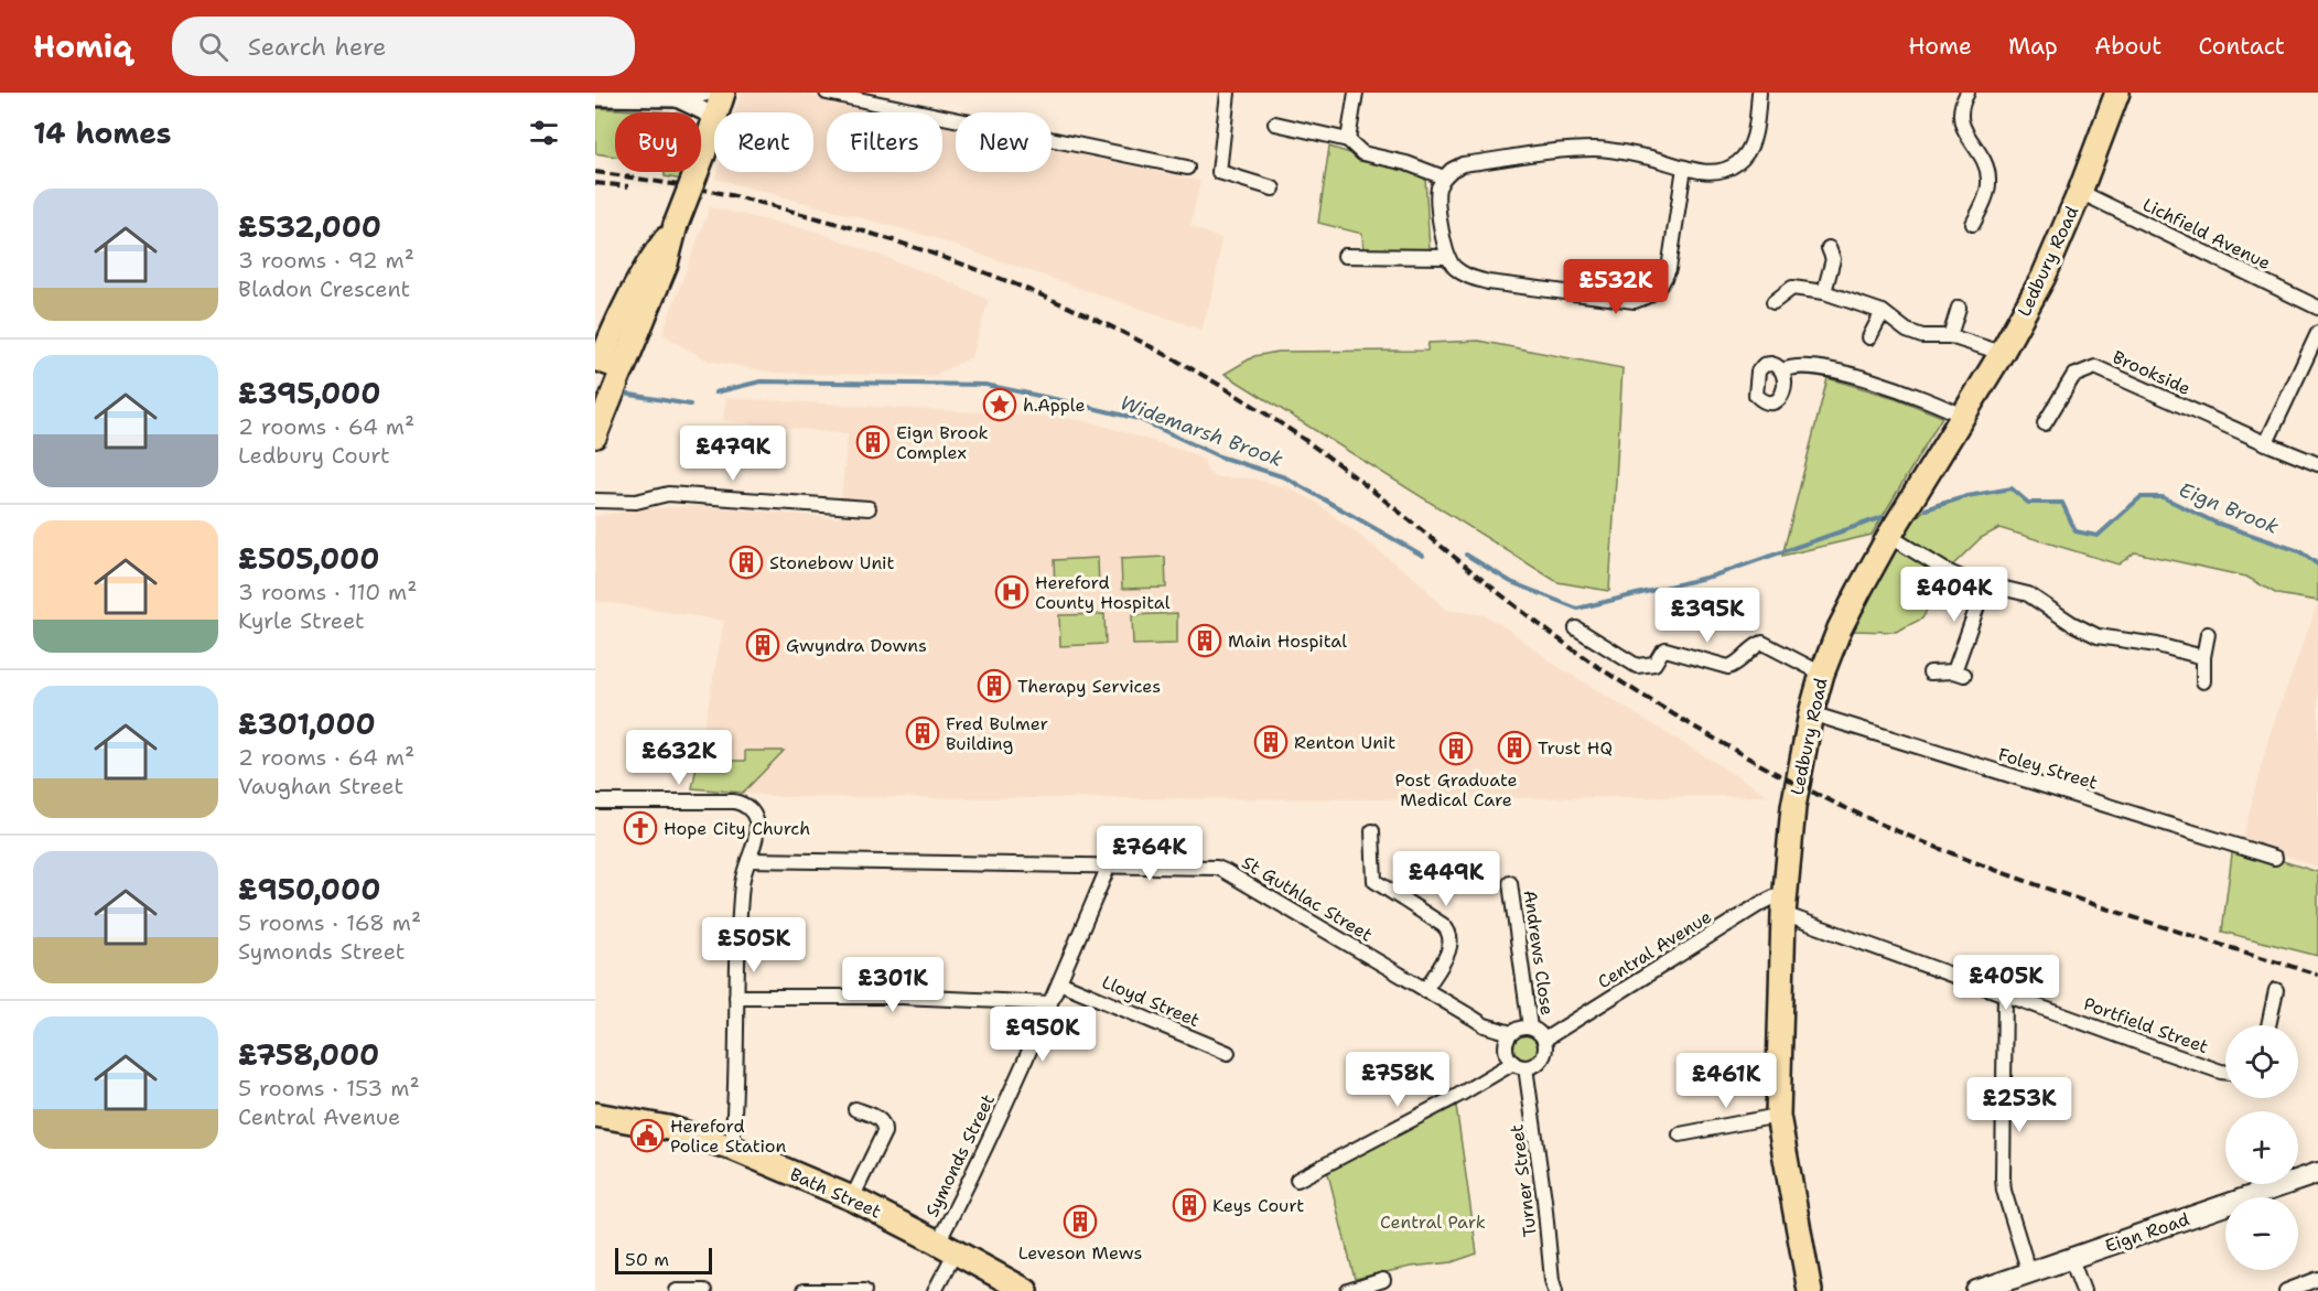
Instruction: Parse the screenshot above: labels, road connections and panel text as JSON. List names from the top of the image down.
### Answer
{
  "streets": {
    "highway": ["Ledbury Road", "Bath Street"],
    "main road": ["Eign Road"],
    "street": [
      "Lichfield Avenue",
      "Brookside",
      "Foley Street",
      "St Guthlac Street",
      "Central Avenue",
      "Andrews Close",
      "Lloyd Street",
      "Portfield Street",
      "Symonds Street",
      "Turner Street"
    ]
  },
  "crossings": [
    ["Lichfield Avenue", "Ledbury Road"],
    ["Ledbury Road", "Foley Street"],
    ["Ledbury Road", "Central Avenue"],
    ["Ledbury Road", "Portfield Street"],
    ["St Guthlac Street", "Central Avenue"],
    ["St Guthlac Street", "Andrews Close"],
    ["St Guthlac Street", "Symonds Street"],
    ["St Guthlac Street", "Turner Street"],
    ["Central Avenue", "Andrews Close"],
    ["Central Avenue", "Portfield Street"],
    ["Central Avenue", "Turner Street"],
    ["Andrews Close", "Turner Street"],
    ["Lloyd Street", "Symonds Street"],
    ["Symonds Street", "Bath Street"]
  ],
  "water": ["Widemarsh Brook", "Eign Brook"],
  "parks": ["Central Park"],
  "places": {
    "place": ["h.Apple"],
    "building": [
      "Eign Brook Complex",
      "Stonebow Unit",
      "Main Hospital",
      "Gwyndra Downs",
      "Therapy Services",
      "Fred Bulmer Building",
      "Renton Unit",
      "Trust HQ",
      "Post Graduate Medical Care",
      "Keys Court",
      "Leveson Mews"
    ],
    "hospital": ["Hereford County Hospital"],
    "church": ["Hope City Church"],
    "public building": ["Hereford Police Station"]
  },
  "scale_bar": "50 m",
  "page": {
    "header": "Homiq",
    "search": "Search here",
    "nav": [
      "Home",
      "Map",
      "About",
      "Contact"
    ],
    "heading": "14 homes",
    "chip": [
      "Buy",
      "Rent",
      "Filters",
      "New"
    ],
    "list": [
      {
        "name": "£532,000",
        "note": "3 rooms · 92 m² · Bladon Crescent"
      },
      {
        "name": "£395,000",
        "note": "2 rooms · 64 m² · Ledbury Court"
      },
      {
        "name": "£505,000",
        "note": "3 rooms · 110 m² · Kyrle Street"
      },
      {
        "name": "£301,000",
        "note": "2 rooms · 64 m² · Vaughan Street"
      },
      {
        "name": "£950,000",
        "note": "5 rooms · 168 m² · Symonds Street"
      },
      {
        "name": "£758,000",
        "note": "5 rooms · 153 m² · Central Avenue"
      }
    ],
    "price": [
      "£532K",
      "£479K",
      "£404K",
      "£395K",
      "£632K",
      "£764K",
      "£449K",
      "£505K",
      "£405K",
      "£301K",
      "£950K",
      "£758K",
      "£461K",
      "£253K"
    ],
    "map_buttons": ["+", "−"],
    "scale": "50 m"
  }
}
